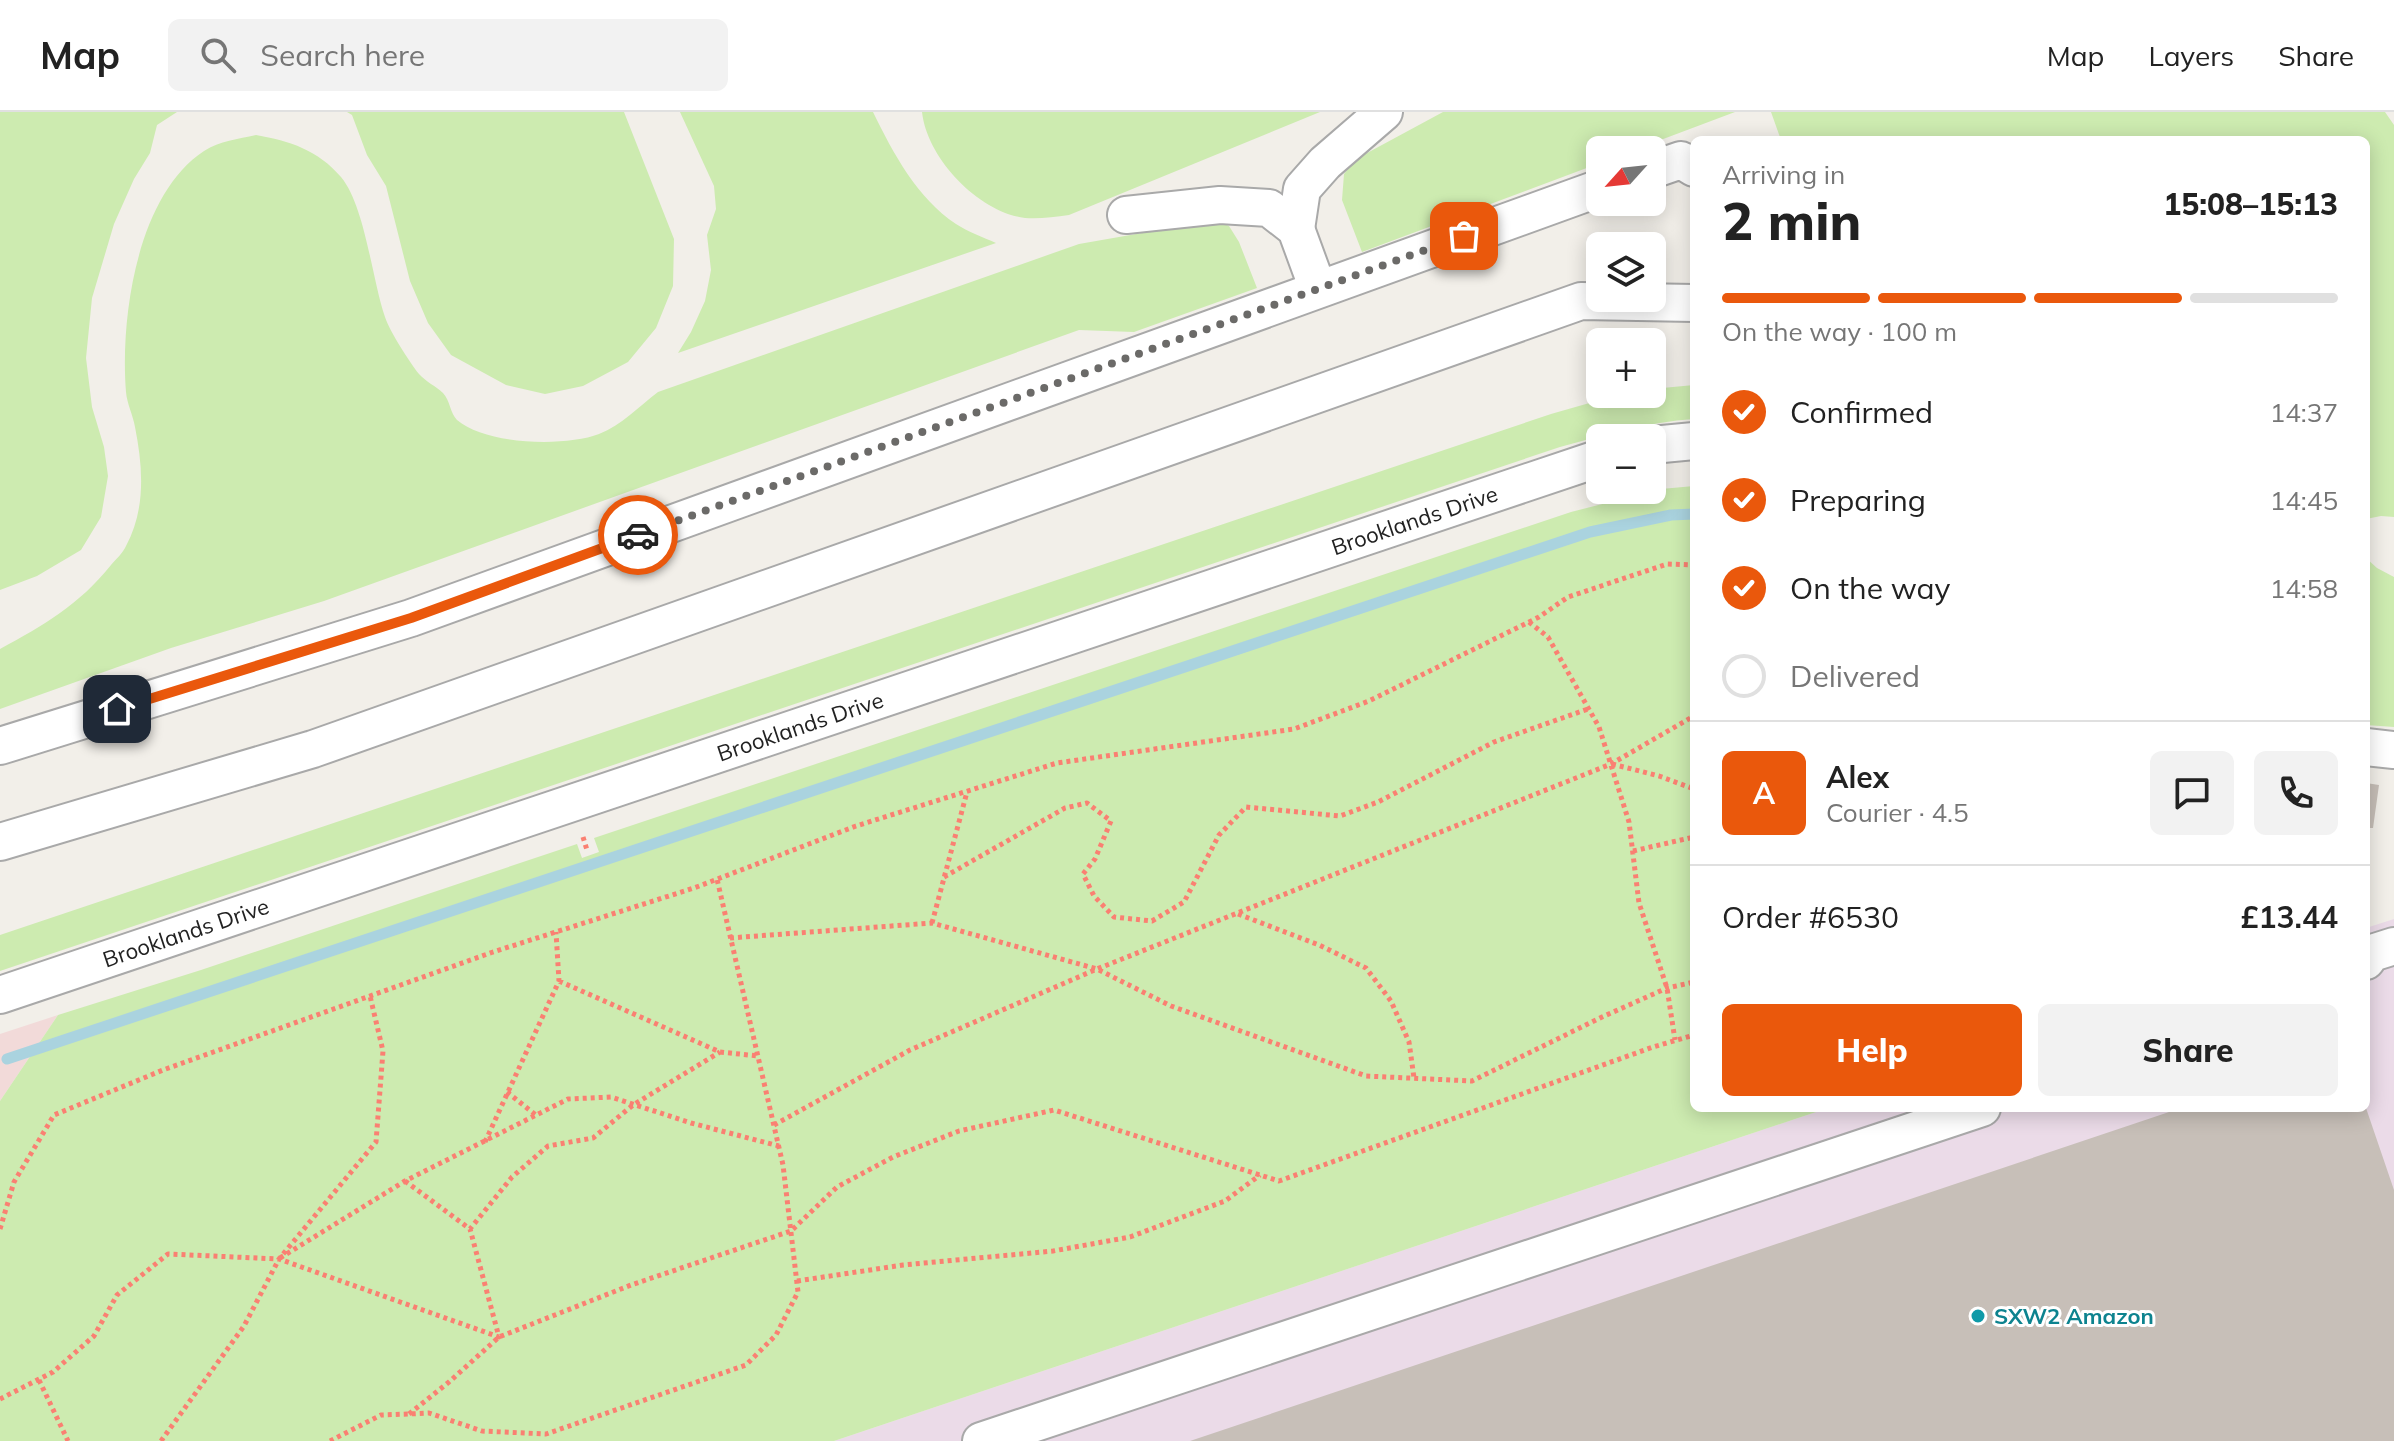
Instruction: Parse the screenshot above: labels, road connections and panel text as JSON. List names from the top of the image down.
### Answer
{
  "streets": {
    "street": ["Brooklands Drive"]
  },
  "places": ["SXW2 Amazon"],
  "north": "bottom left",
  "page": {
    "header": "Map",
    "search": "Search here",
    "nav": ["Map", "Layers", "Share"],
    "map_buttons": ["+", "−"],
    "heading": ["2 min", "Arriving in", "15:08–15:13"],
    "panel": [
      "Alex",
      "Courier · 4.5",
      "Order #6530",
      "£13.44"
    ],
    "bar": "On the way · 100 m",
    "list": [
      ["Confirmed", "14:37"],
      ["Preparing", "14:45"],
      ["On the way", "14:58"],
      "Delivered"
    ],
    "round": "A",
    "buttons": ["Help", "Share"]
  }
}
